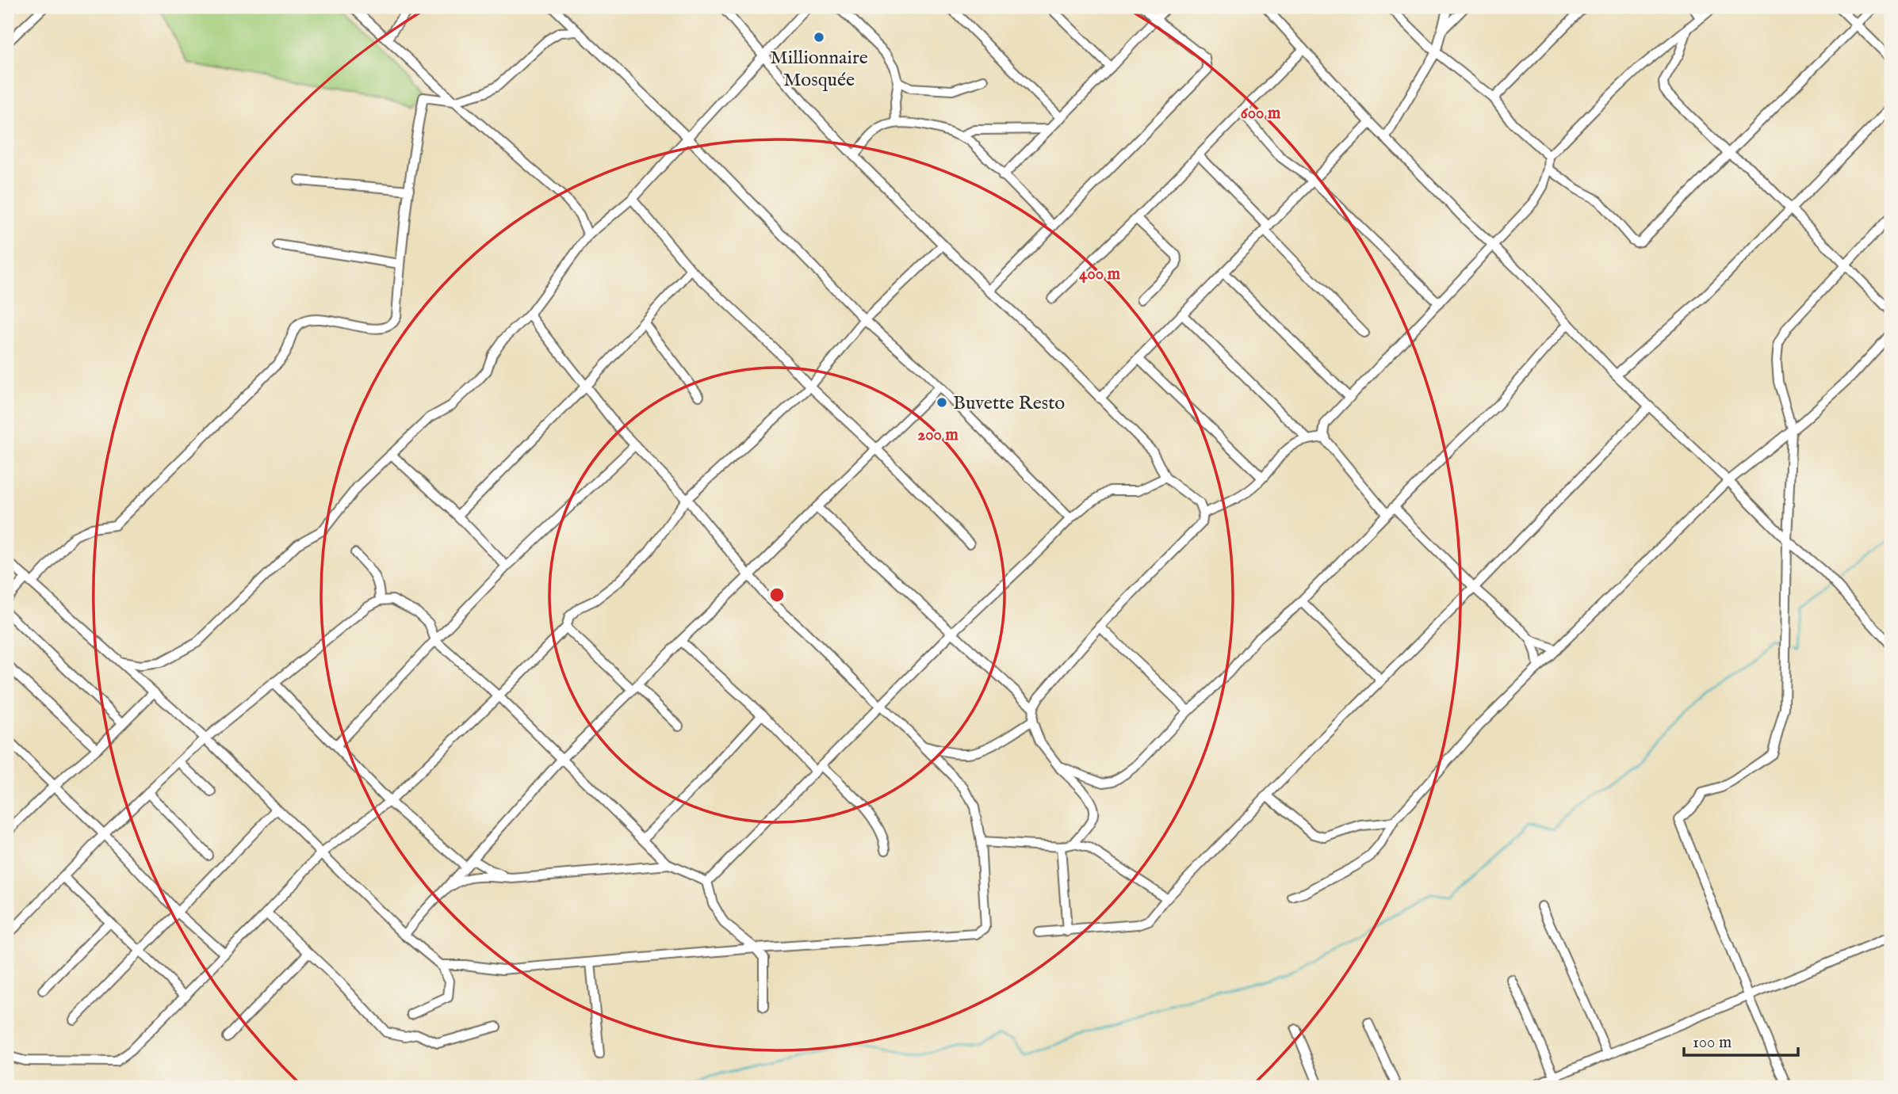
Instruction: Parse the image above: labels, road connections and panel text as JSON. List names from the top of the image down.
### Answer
{
  "places": ["Millionnaire Mosquée", "Buvette Resto"],
  "scale_bar": "100 m",
  "rings": ["600 m", "400 m", "200 m"]
}
